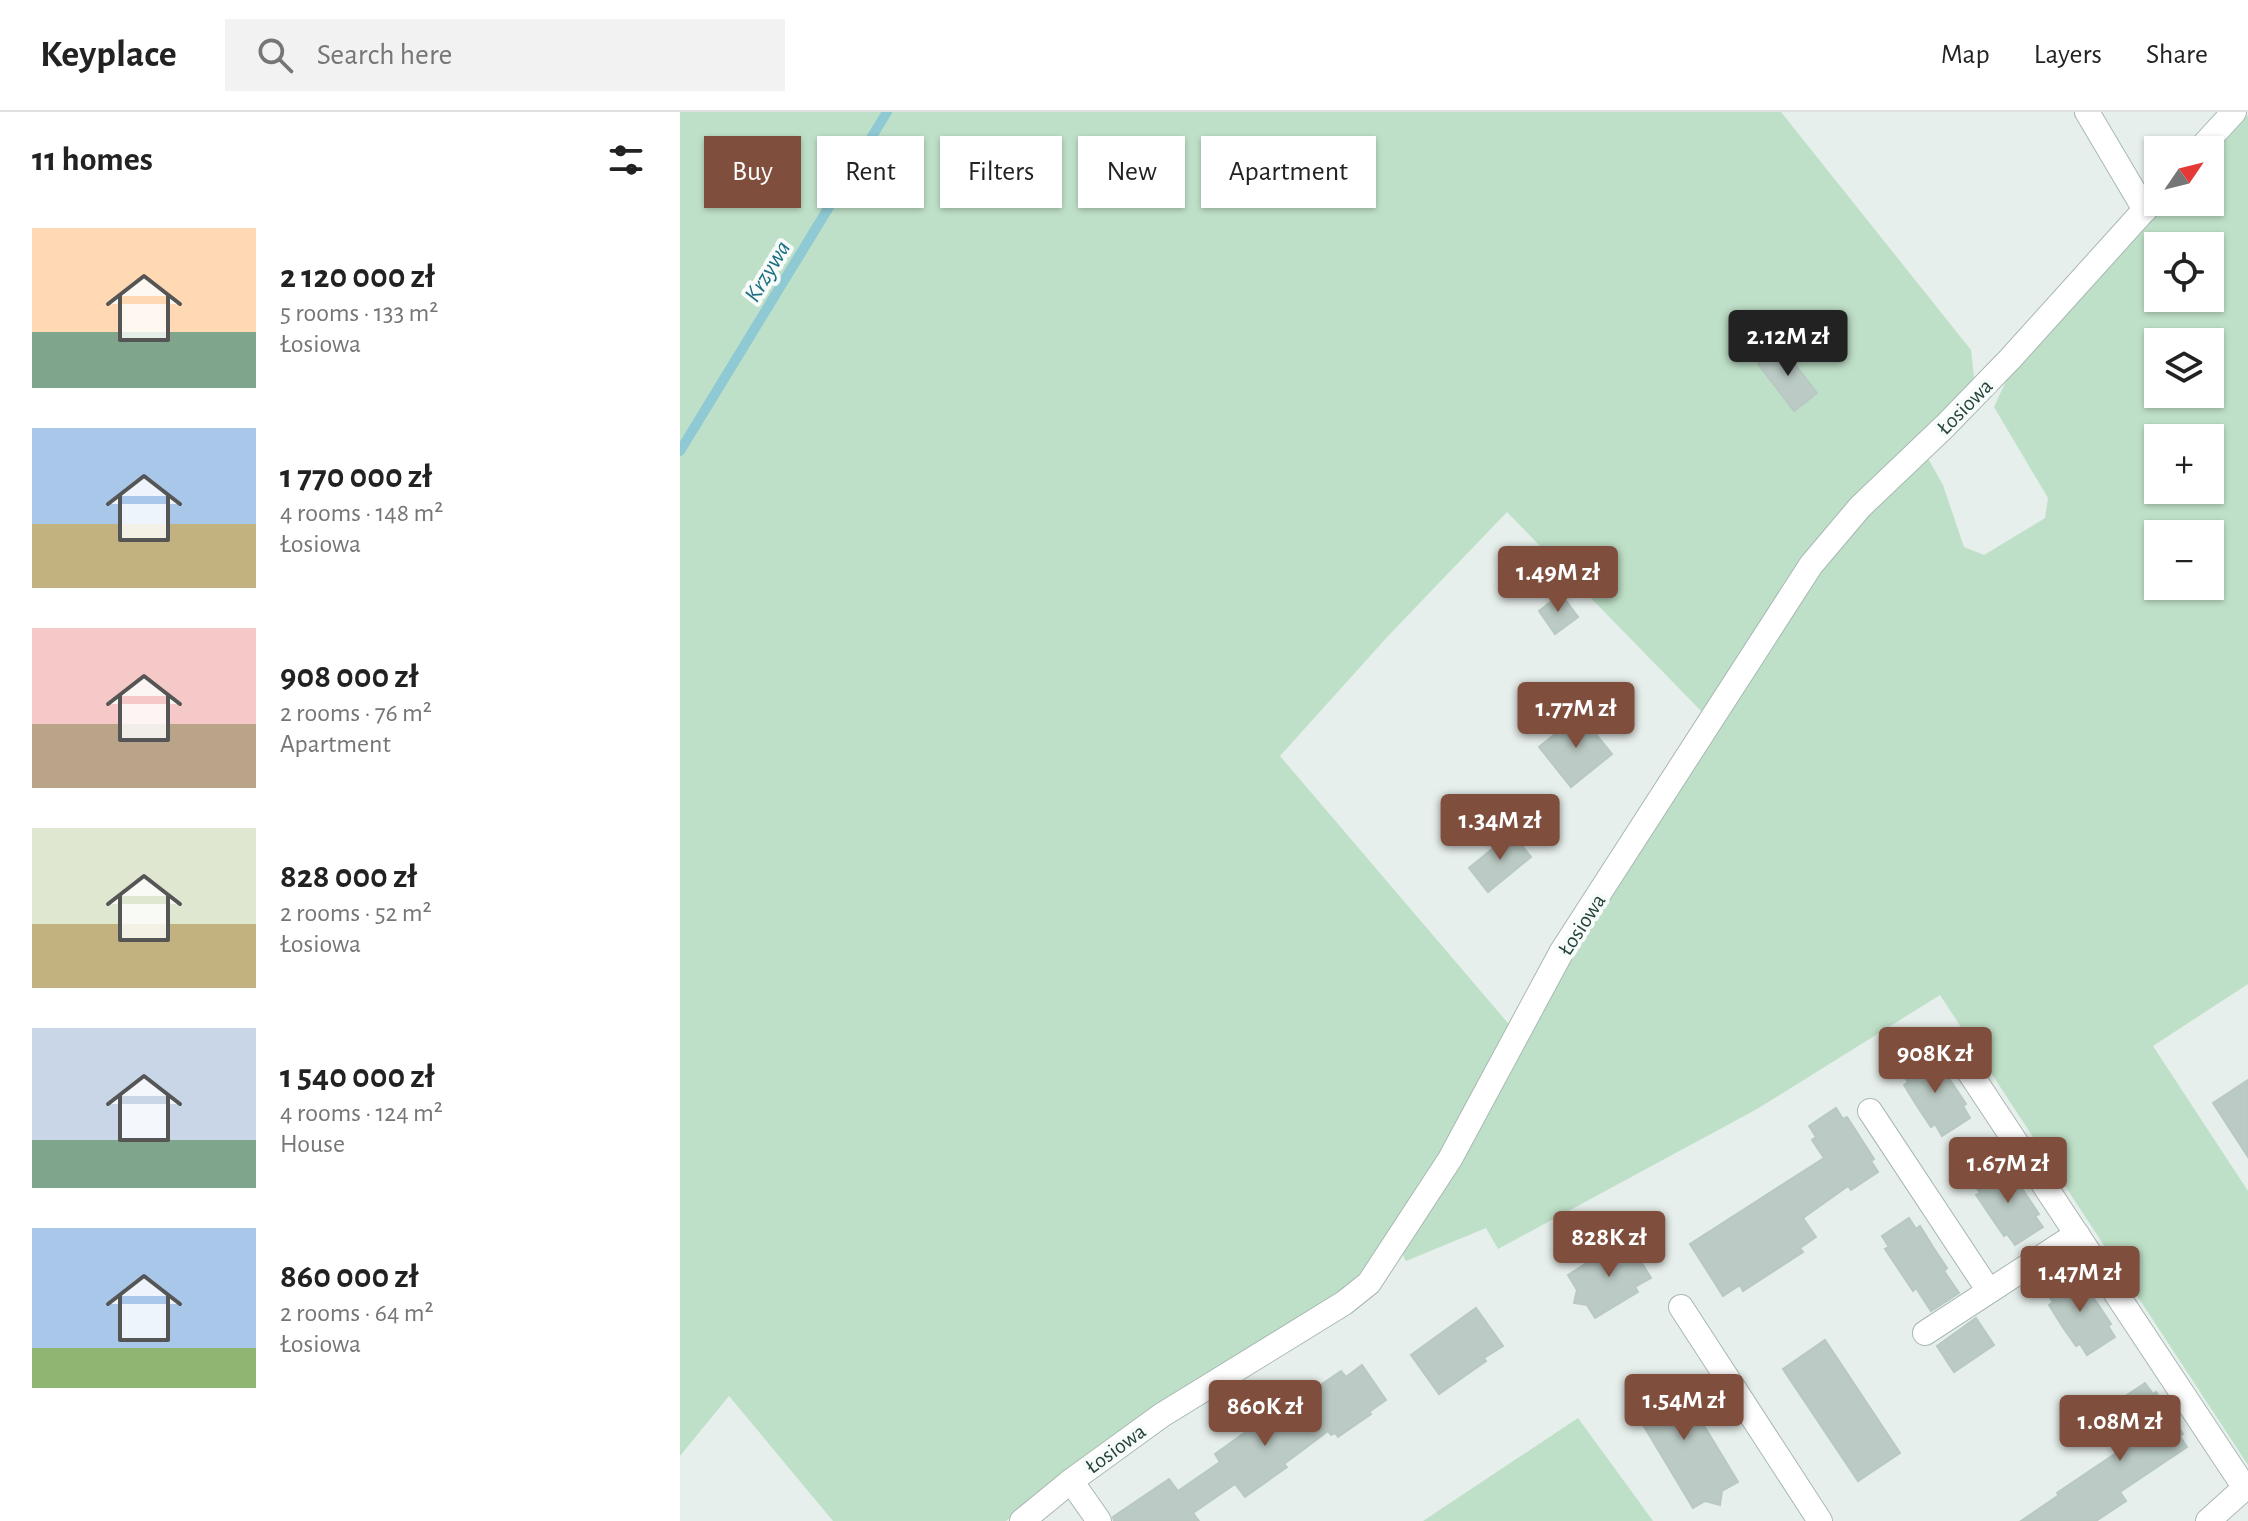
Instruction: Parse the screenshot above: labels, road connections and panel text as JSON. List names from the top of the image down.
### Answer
{
  "streets": {
    "street": ["Łosiowa"]
  },
  "water": ["Krzywa"],
  "north": "top right",
  "page": {
    "header": "Keyplace",
    "search": "Search here",
    "nav": ["Map", "Layers", "Share"],
    "heading": "11 homes",
    "map_buttons": ["+", "−"],
    "chip": [
      "Buy",
      "Rent",
      "Filters",
      "New",
      "Apartment"
    ],
    "list": [
      {
        "name": "2 120 000 zł",
        "note": "5 rooms · 133 m² · Łosiowa"
      },
      {
        "name": "1 770 000 zł",
        "note": "4 rooms · 148 m² · Łosiowa"
      },
      {
        "name": "908 000 zł",
        "note": "2 rooms · 76 m² · Apartment"
      },
      {
        "name": "828 000 zł",
        "note": "2 rooms · 52 m² · Łosiowa"
      },
      {
        "name": "1 540 000 zł",
        "note": "4 rooms · 124 m² · House"
      },
      {
        "name": "860 000 zł",
        "note": "2 rooms · 64 m² · Łosiowa"
      }
    ],
    "price": [
      "2.12M zł",
      "1.49M zł",
      "1.77M zł",
      "1.34M zł",
      "908K zł",
      "1.67M zł",
      "828K zł",
      "1.47M zł",
      "1.54M zł",
      "860K zł",
      "1.08M zł"
    ]
  }
}
